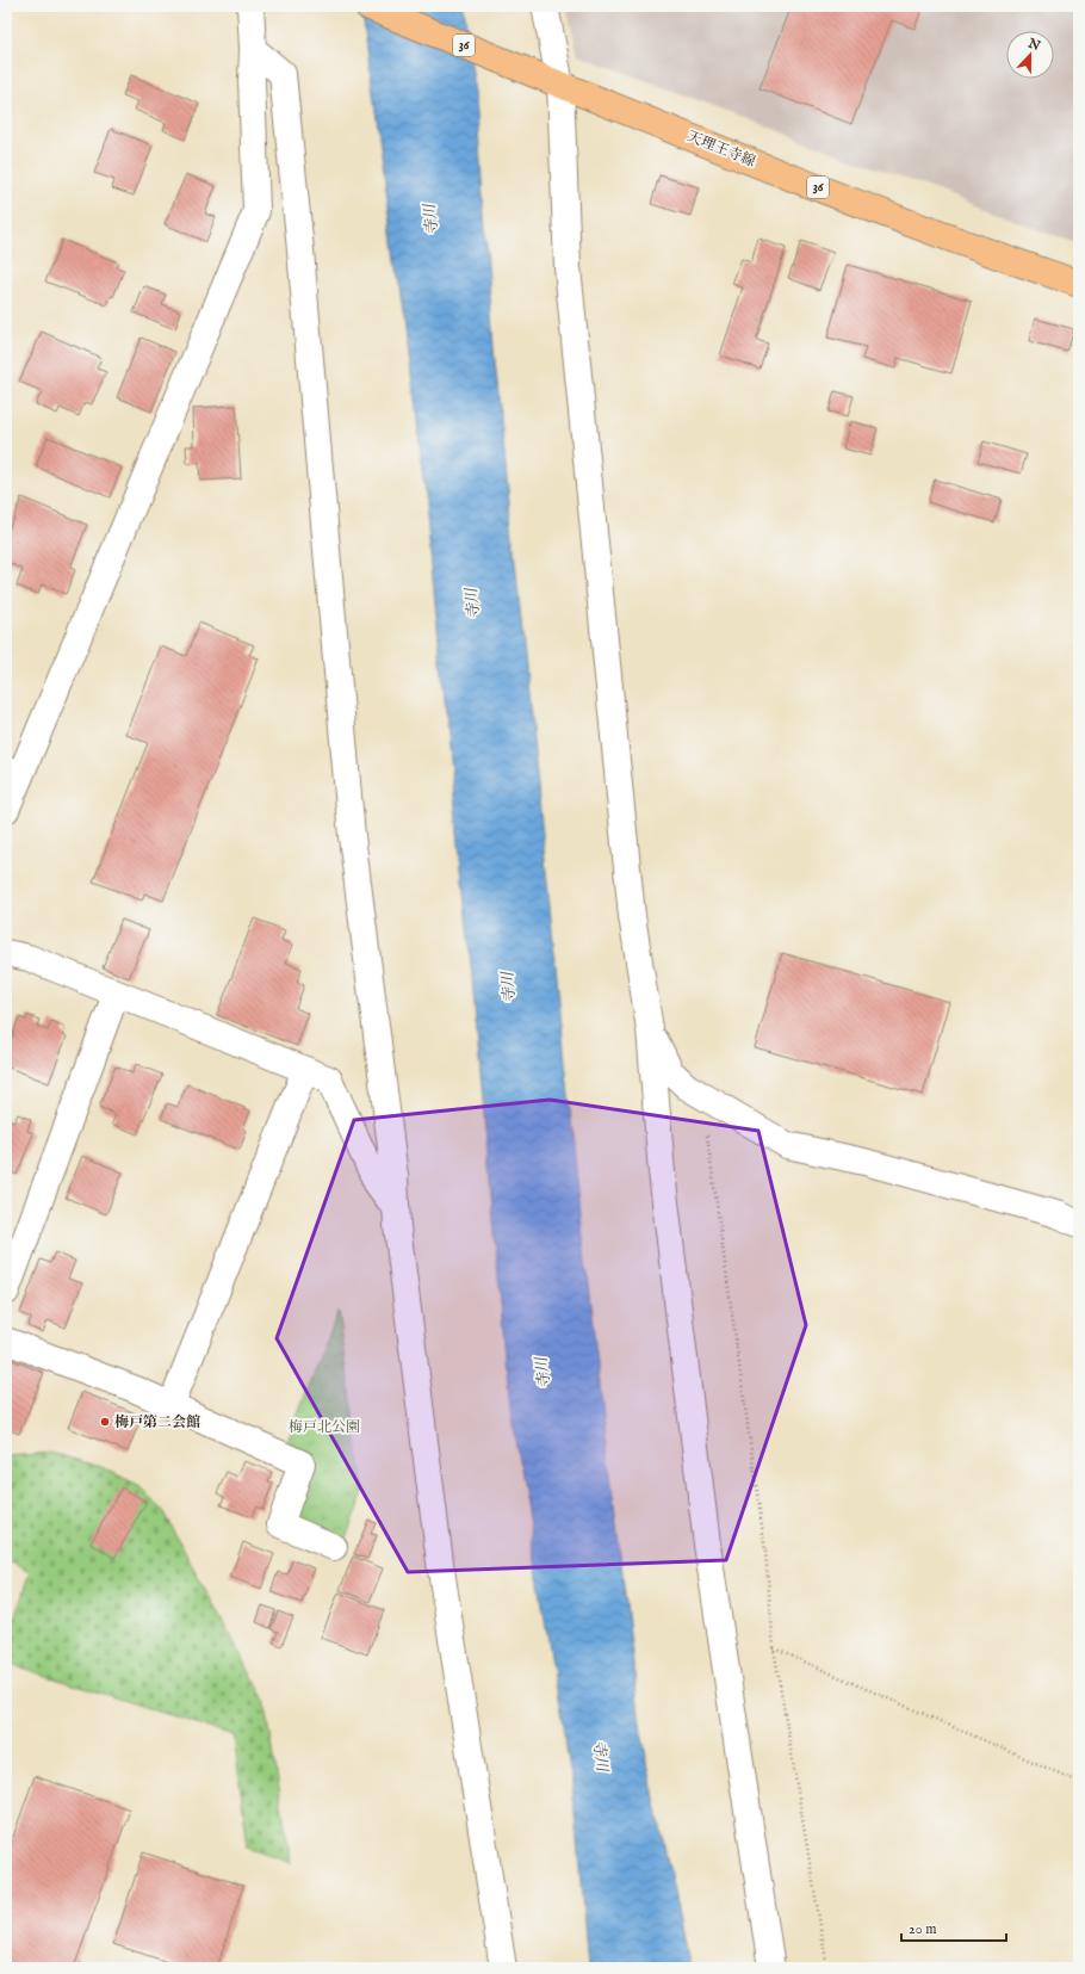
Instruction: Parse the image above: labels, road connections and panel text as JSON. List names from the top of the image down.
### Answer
{
  "streets": {
    "main road": ["36", "天理王寺線"]
  },
  "water": ["寺川"],
  "parks": ["梅戸北公園"],
  "places": ["梅戸第二会館"],
  "scale_bar": "20 m",
  "north": "top"
}
